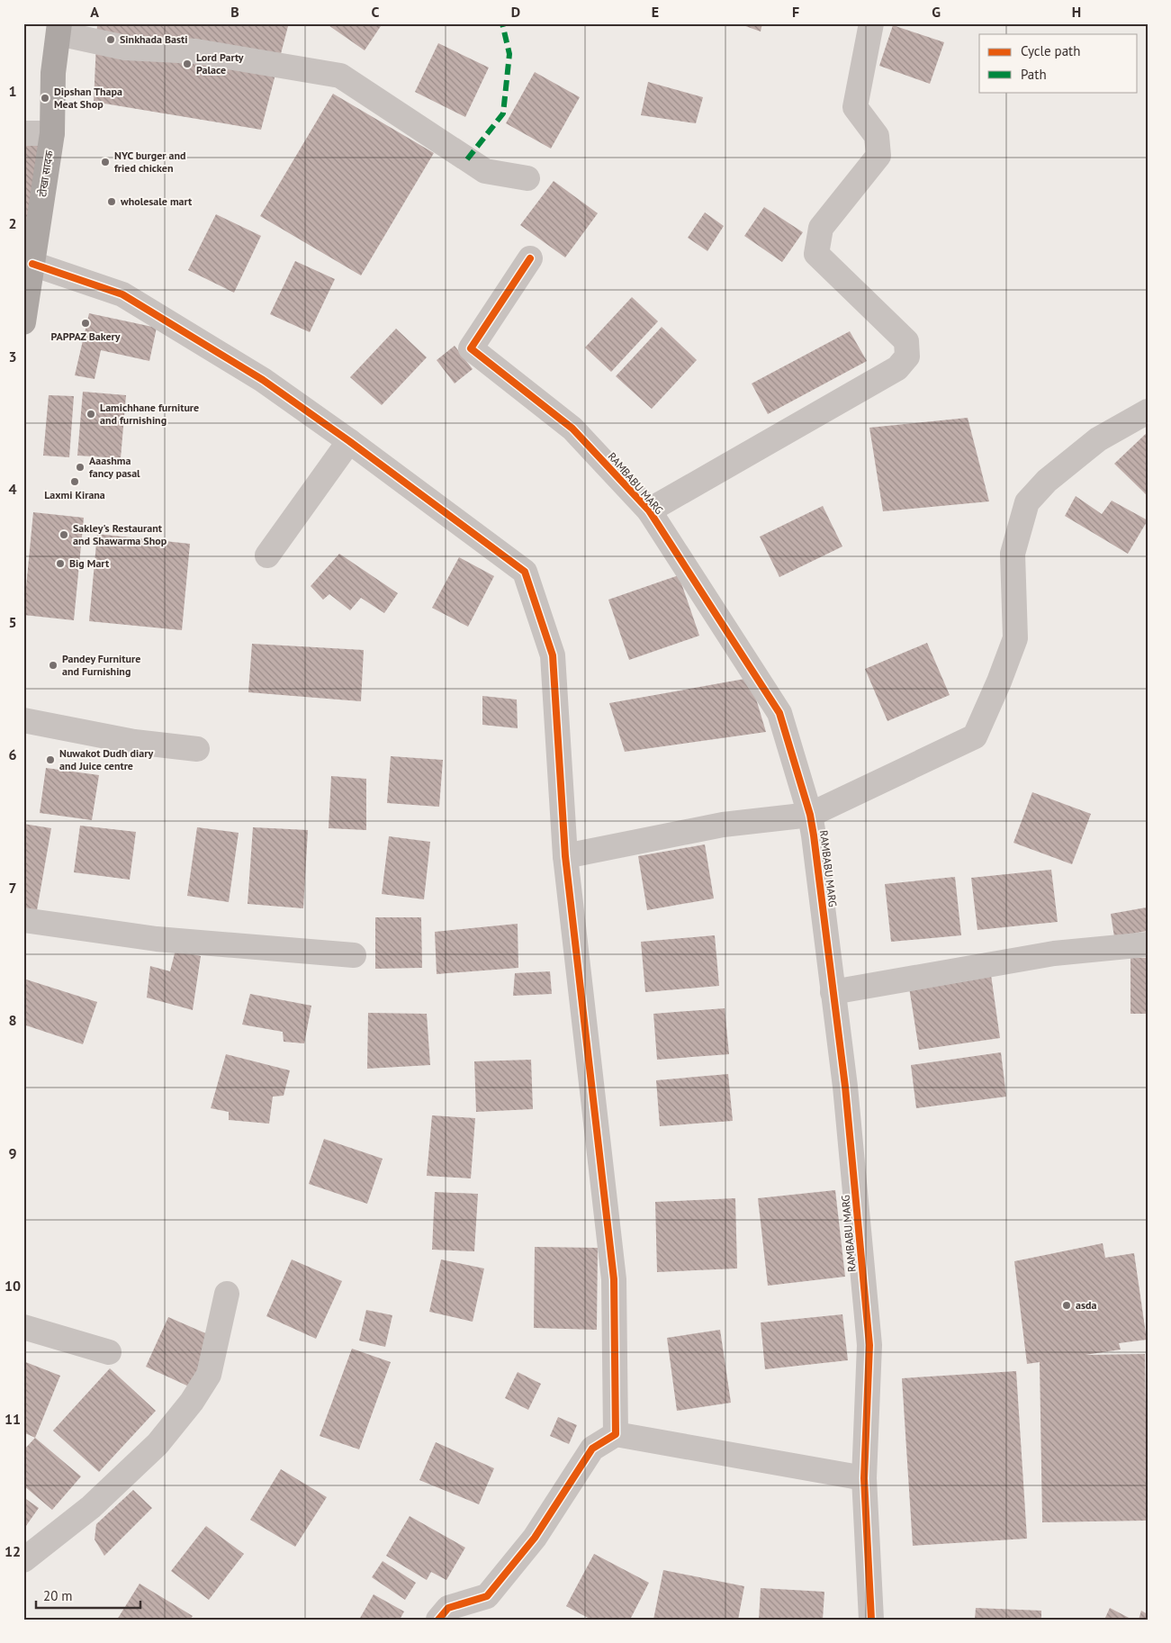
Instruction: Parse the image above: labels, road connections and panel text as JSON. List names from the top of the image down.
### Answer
{
  "streets": {
    "main road": ["टोखा सादक"],
    "street": ["RAMBABU MARG"]
  },
  "places": [
    "Sinkhada Basti",
    "Lord Party Palace",
    "Dipshan Thapa Meat Shop",
    "NYC burger and fried chicken",
    "wholesale mart",
    "PAPPAZ Bakery",
    "Lamichhane furniture and furnishing",
    "Aaashma fancy pasal",
    "Laxmi Kirana",
    "Sakley's Restaurant and Shawarma Shop",
    "Big Mart",
    "Pandey Furniture and Furnishing",
    "Nuwakot Dudh diary and Juice centre",
    "asda"
  ],
  "legend": ["Cycle path", "Path"],
  "scale_bar": "20 m",
  "grid": {
    "columns": [
      "A",
      "B",
      "C",
      "D",
      "E",
      "F",
      "G",
      "H"
    ],
    "rows": [
      "1",
      "2",
      "3",
      "4",
      "5",
      "6",
      "7",
      "8",
      "9",
      "10",
      "11",
      "12"
    ]
  }
}
